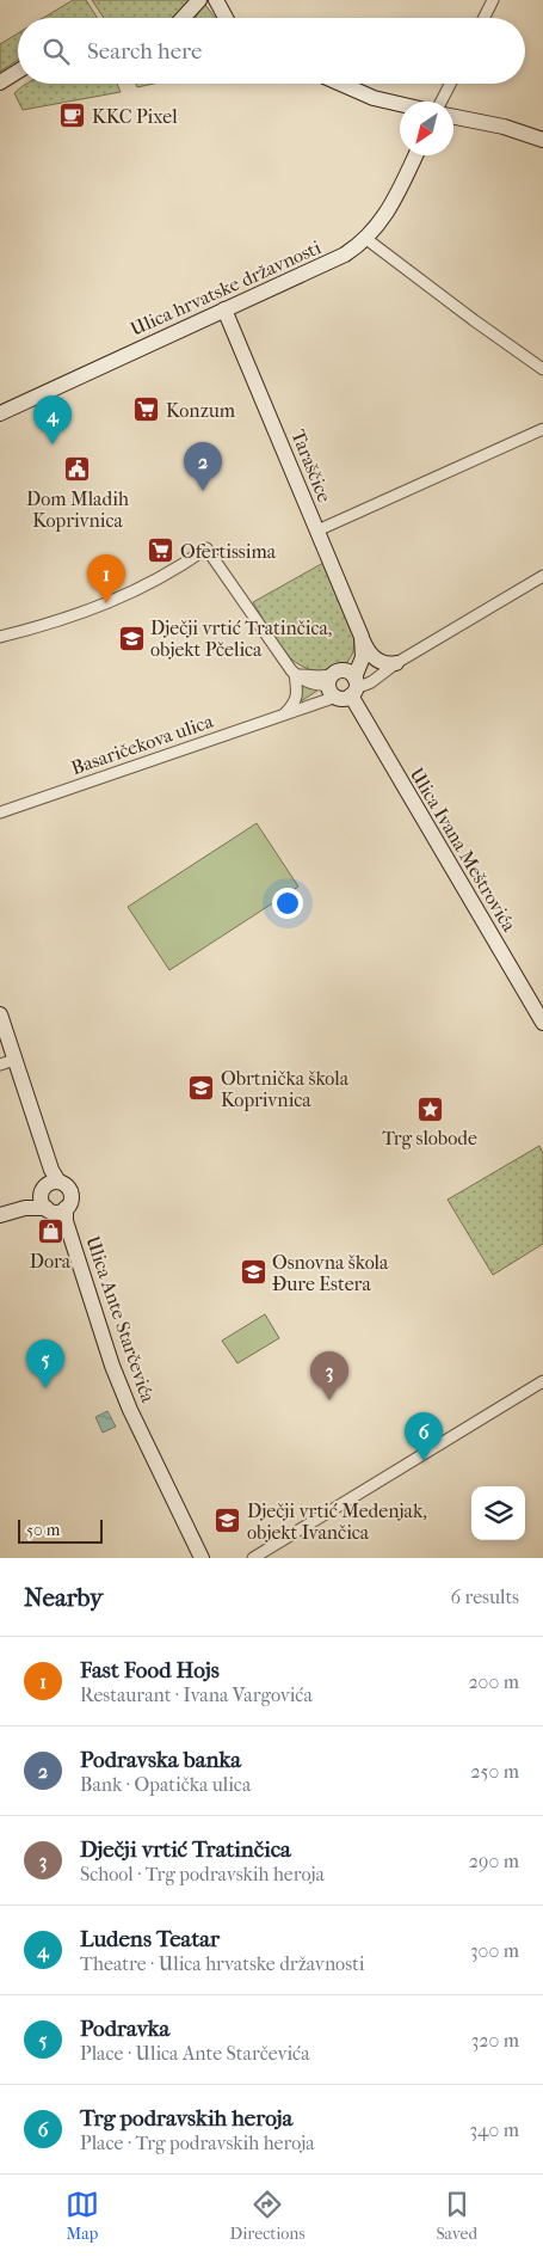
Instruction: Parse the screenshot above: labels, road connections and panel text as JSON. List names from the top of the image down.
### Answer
{
  "streets": {
    "street": [
      "Ulica hrvatske državnosti",
      "Taraščice",
      "Basaričekova ulica",
      "Ulica Ivana Meštrovića",
      "Ulica Ante Starčevića"
    ]
  },
  "crossings": [
    ["Ulica hrvatske državnosti", "Taraščice"],
    ["Taraščice", "Basaričekova ulica"],
    ["Taraščice", "Ulica Ivana Meštrovića"],
    ["Basaričekova ulica", "Ulica Ivana Meštrovića"]
  ],
  "places": {
    "cafe": ["KKC Pixel"],
    "supermarket": ["Konzum", "Ofertissima"],
    "public building": ["Dom Mladih Koprivnica"],
    "school or university": [
      "Dječji vrtić Tratinčica, objekt Pčelica",
      "Obrtnička škola Koprivnica",
      "Osnovna škola Đure Estera",
      "Dječji vrtić Medenjak, objekt Ivančica"
    ],
    "place": ["Trg slobode"],
    "shop": ["Dora"]
  },
  "scale_bar": "50 m",
  "north": "bottom left",
  "page": {
    "search": "Search here",
    "pins": [
      "4",
      "2",
      "1",
      "5",
      "3",
      "6"
    ],
    "scale": "50 m",
    "heading": ["Nearby", "6 results"],
    "list": [
      {
        "mark": "1",
        "name": "Fast Food Hojs",
        "note": "Restaurant · Ivana Vargovića",
        "value": "200 m"
      },
      {
        "mark": "2",
        "name": "Podravska banka",
        "note": "Bank · Opatička ulica",
        "value": "250 m"
      },
      {
        "mark": "3",
        "name": "Dječji vrtić Tratinčica",
        "note": "School · Trg podravskih heroja",
        "value": "290 m"
      },
      {
        "mark": "4",
        "name": "Ludens Teatar",
        "note": "Theatre · Ulica hrvatske državnosti",
        "value": "300 m"
      },
      {
        "mark": "5",
        "name": "Podravka",
        "note": "Place · Ulica Ante Starčevića",
        "value": "320 m"
      },
      {
        "mark": "6",
        "name": "Trg podravskih heroja",
        "note": "Place · Trg podravskih heroja",
        "value": "340 m"
      }
    ],
    "nav": ["Map", "Directions", "Saved"]
  }
}
